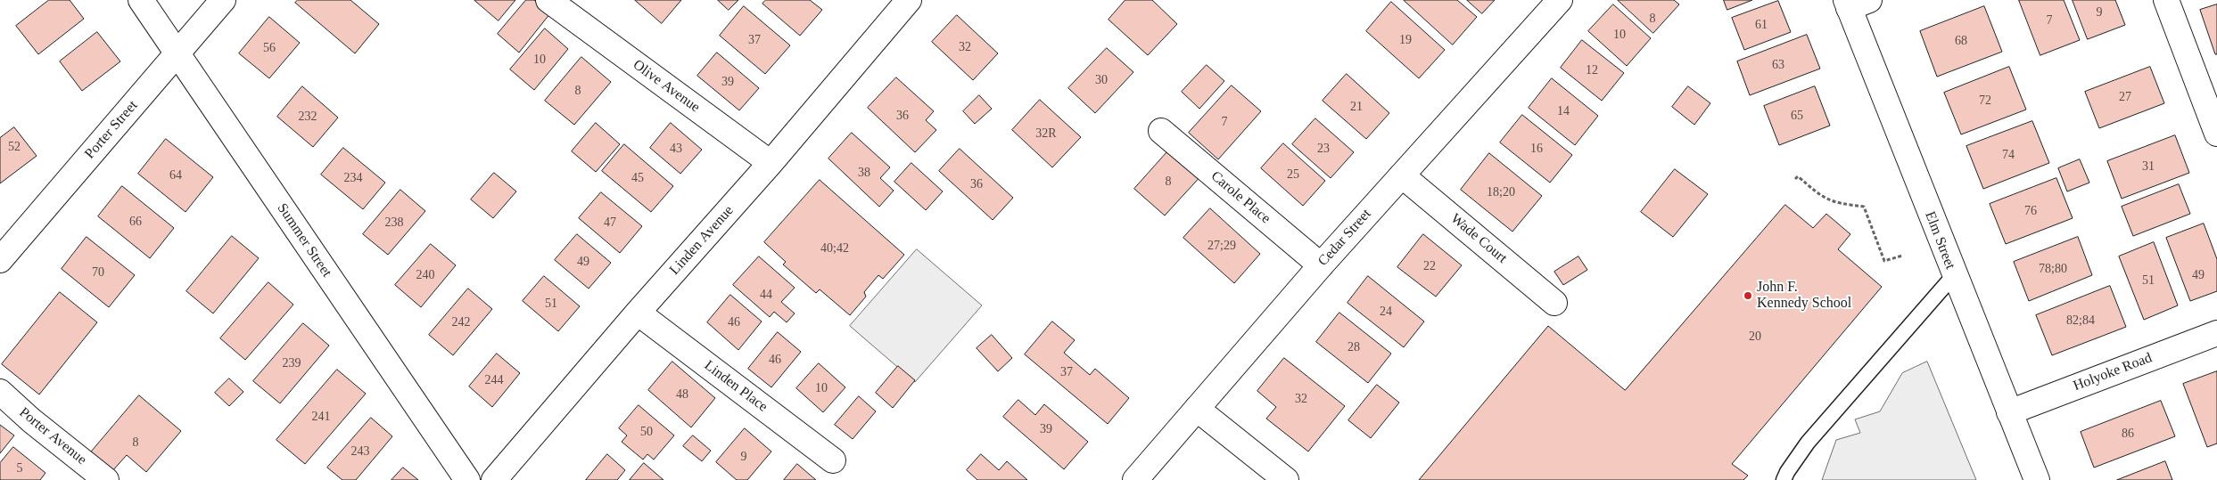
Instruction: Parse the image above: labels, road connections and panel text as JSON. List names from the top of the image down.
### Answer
{
  "streets": {
    "street": [
      "Olive Avenue",
      "Porter Street",
      "Carole Place",
      "Cedar Street",
      "Wade Court",
      "Summer Street",
      "Linden Avenue",
      "Elm Street",
      "Holyoke Road",
      "Linden Place",
      "Porter Avenue"
    ]
  },
  "crossings": [
    ["Olive Avenue", "Linden Avenue"],
    ["Porter Street", "Summer Street"],
    ["Carole Place", "Cedar Street"],
    ["Cedar Street", "Wade Court"],
    ["Linden Avenue", "Linden Place"],
    ["Elm Street", "Holyoke Road"]
  ],
  "places": ["John F. Kennedy School"],
  "house_numbers": [
    "9",
    "8",
    "7",
    "61",
    "10",
    "37",
    "19",
    "68",
    "32",
    "56",
    "10",
    "63",
    "12",
    "30",
    "39",
    "8",
    "27",
    "72",
    "21",
    "14",
    "36",
    "65",
    "232",
    "7",
    "32R",
    "52",
    "43",
    "23",
    "16",
    "74",
    "31",
    "38",
    "25",
    "64",
    "234",
    "45",
    "8",
    "36",
    "18;20",
    "76",
    "66",
    "238",
    "47",
    "27;29",
    "40;42",
    "49",
    "22",
    "78;80",
    "70",
    "240",
    "49",
    "51",
    "44",
    "51",
    "24",
    "82;84",
    "242",
    "46",
    "20",
    "28",
    "46",
    "239",
    "37",
    "244",
    "10",
    "48",
    "32",
    "241",
    "39",
    "50",
    "86",
    "8",
    "243",
    "9",
    "5"
  ]
}
